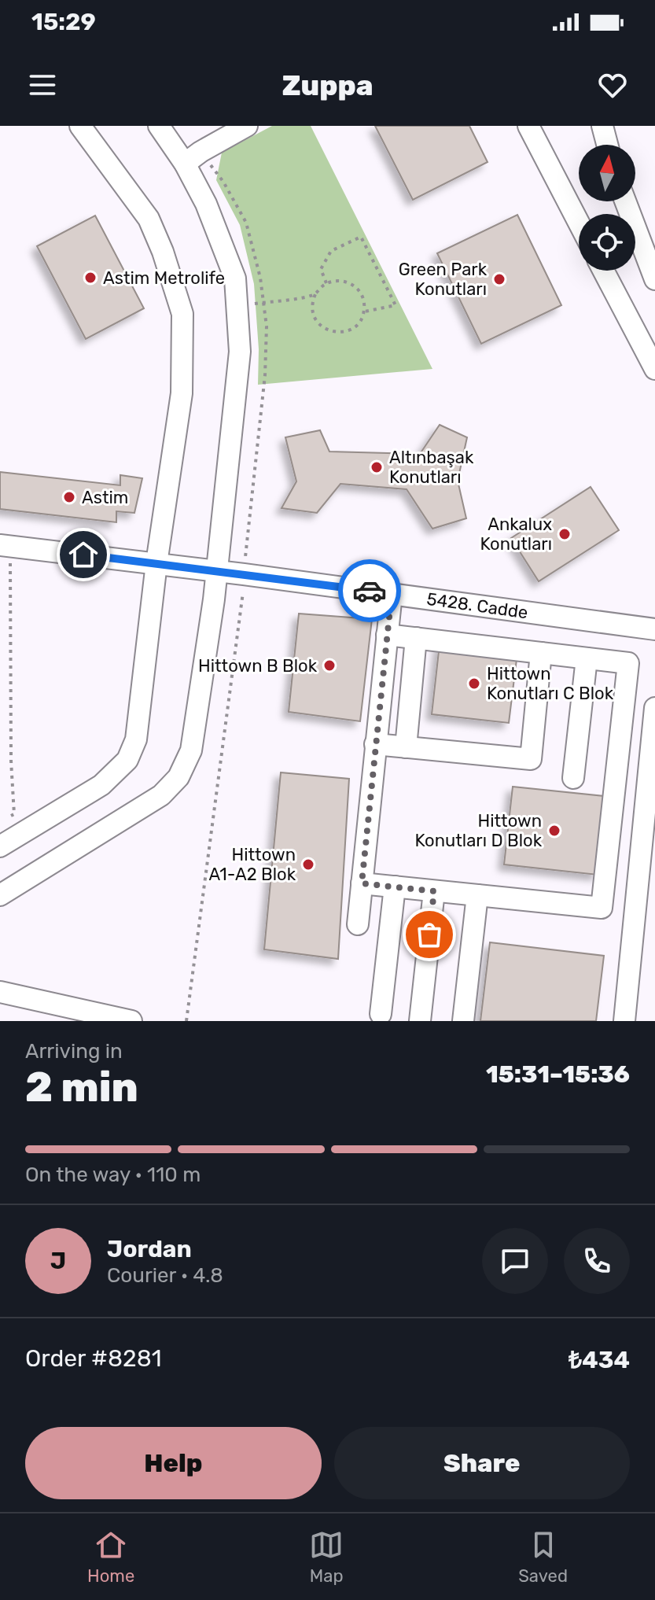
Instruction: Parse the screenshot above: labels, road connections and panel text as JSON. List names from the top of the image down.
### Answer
{
  "streets": {
    "street": ["5428. Cadde"]
  },
  "places": [
    "Astim Metrolife",
    "Green Park Konutları",
    "Altınbaşak Konutları",
    "Astim",
    "Ankalux Konutları",
    "Hittown B Blok",
    "Hittown Konutları C Blok",
    "Hittown Konutları D Blok",
    "Hittown A1-A2 Blok"
  ],
  "north": "top",
  "page": {
    "status": "15:29",
    "header": "Zuppa",
    "heading": ["2 min", "Arriving in", "15:31–15:36"],
    "panel": [
      "Jordan",
      "Courier · 4.8",
      "Order #8281",
      "₺434"
    ],
    "bar": "On the way · 110 m",
    "round": "J",
    "buttons": ["Help", "Share"],
    "tabs": ["Home", "Map", "Saved"]
  }
}
